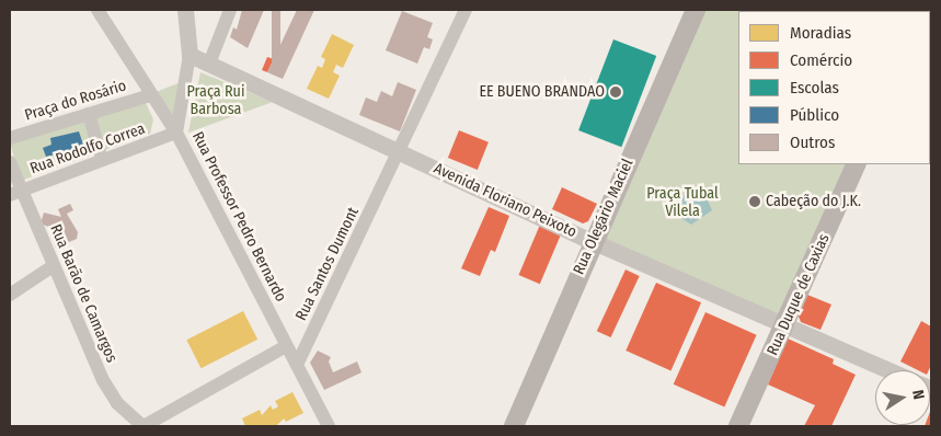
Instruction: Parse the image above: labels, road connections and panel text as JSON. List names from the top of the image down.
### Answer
{
  "streets": {
    "main road": ["Rua Olegário Maciel", "Rua Duque de Caxias"],
    "street": [
      "Praça do Rosário",
      "Rua Rodolfo Correa",
      "Avenida Floriano Peixoto",
      "Rua Professor Pedro Bernardo",
      "Rua Santos Dumont",
      "Rua Barão de Camargos"
    ]
  },
  "crossings": [
    ["Praça do Rosário", "Rua Professor Pedro Bernardo"],
    ["Rua Rodolfo Correa", "Rua Professor Pedro Bernardo"],
    ["Rua Rodolfo Correa", "Rua Barão de Camargos"],
    ["Avenida Floriano Peixoto", "Rua Olegário Maciel"],
    ["Avenida Floriano Peixoto", "Rua Santos Dumont"],
    ["Avenida Floriano Peixoto", "Rua Duque de Caxias"]
  ],
  "parks": ["Praça Rui Barbosa", "Praça Tubal Vilela"],
  "places": ["EE BUENO BRANDAO", "Cabeção do J.K."],
  "legend": [
    "Moradias",
    "Comércio",
    "Escolas",
    "Público",
    "Outros"
  ],
  "north": "right"
}
